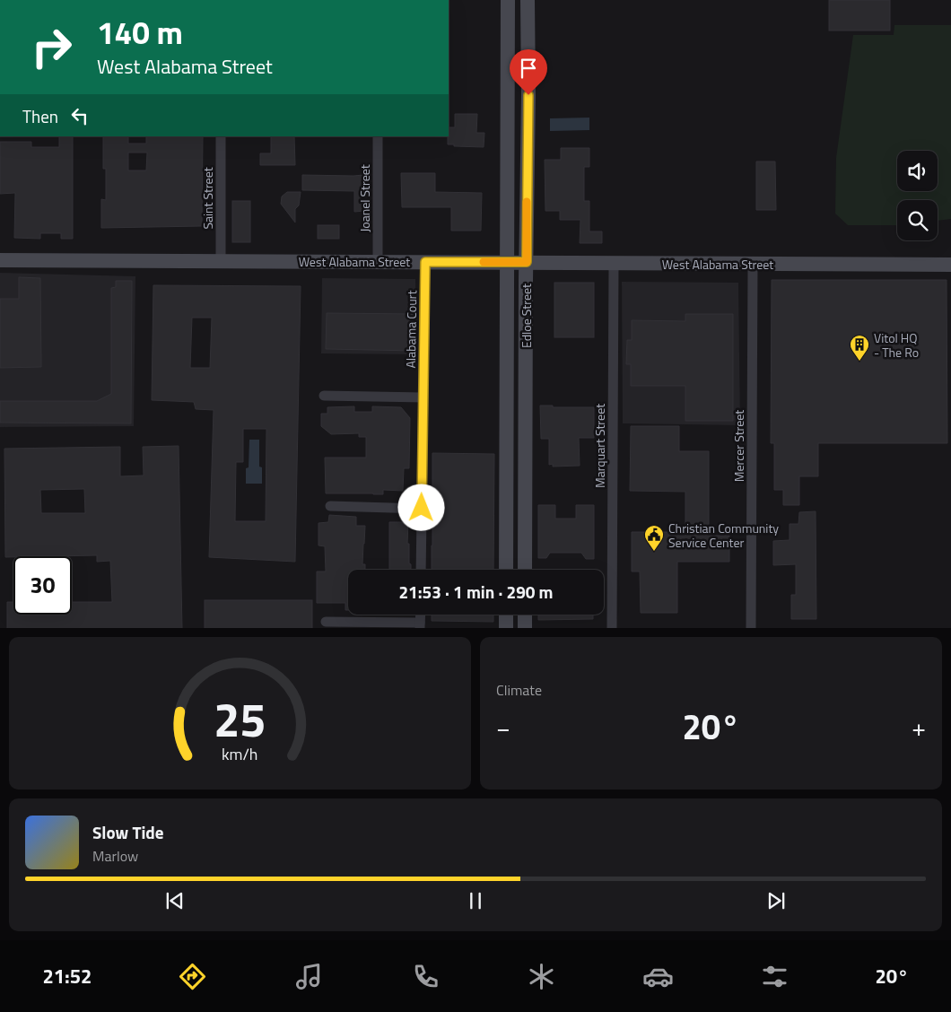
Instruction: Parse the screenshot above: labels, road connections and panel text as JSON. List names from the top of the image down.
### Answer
{
  "streets": {
    "main road": ["West Alabama Street", "Edloe Street"],
    "street": [
      "Saint Street",
      "Joanel Street",
      "Alabama Court",
      "Marquart Street",
      "Mercer Street"
    ]
  },
  "crossings": [
    ["Saint Street", "West Alabama Street"],
    ["Joanel Street", "West Alabama Street"],
    ["West Alabama Street", "Edloe Street"],
    ["West Alabama Street", "Alabama Court"],
    ["West Alabama Street", "Marquart Street"],
    ["West Alabama Street", "Mercer Street"]
  ],
  "places": {
    "building": ["Vitol HQ - The Ro"],
    "public building": ["Christian Community Service Center"]
  },
  "page": {
    "turn": ["140 m", "West Alabama Street"],
    "then": "Then",
    "limit": "30",
    "trip": "21:53 · 1 min · 290 m",
    "tile": "Climate",
    "heat": ["−", "20°", "+"],
    "song": ["Slow Tide", "Marlow"],
    "tabs": ["21:52", "20°"],
    "gauge": ["25", "km/h"]
  }
}
